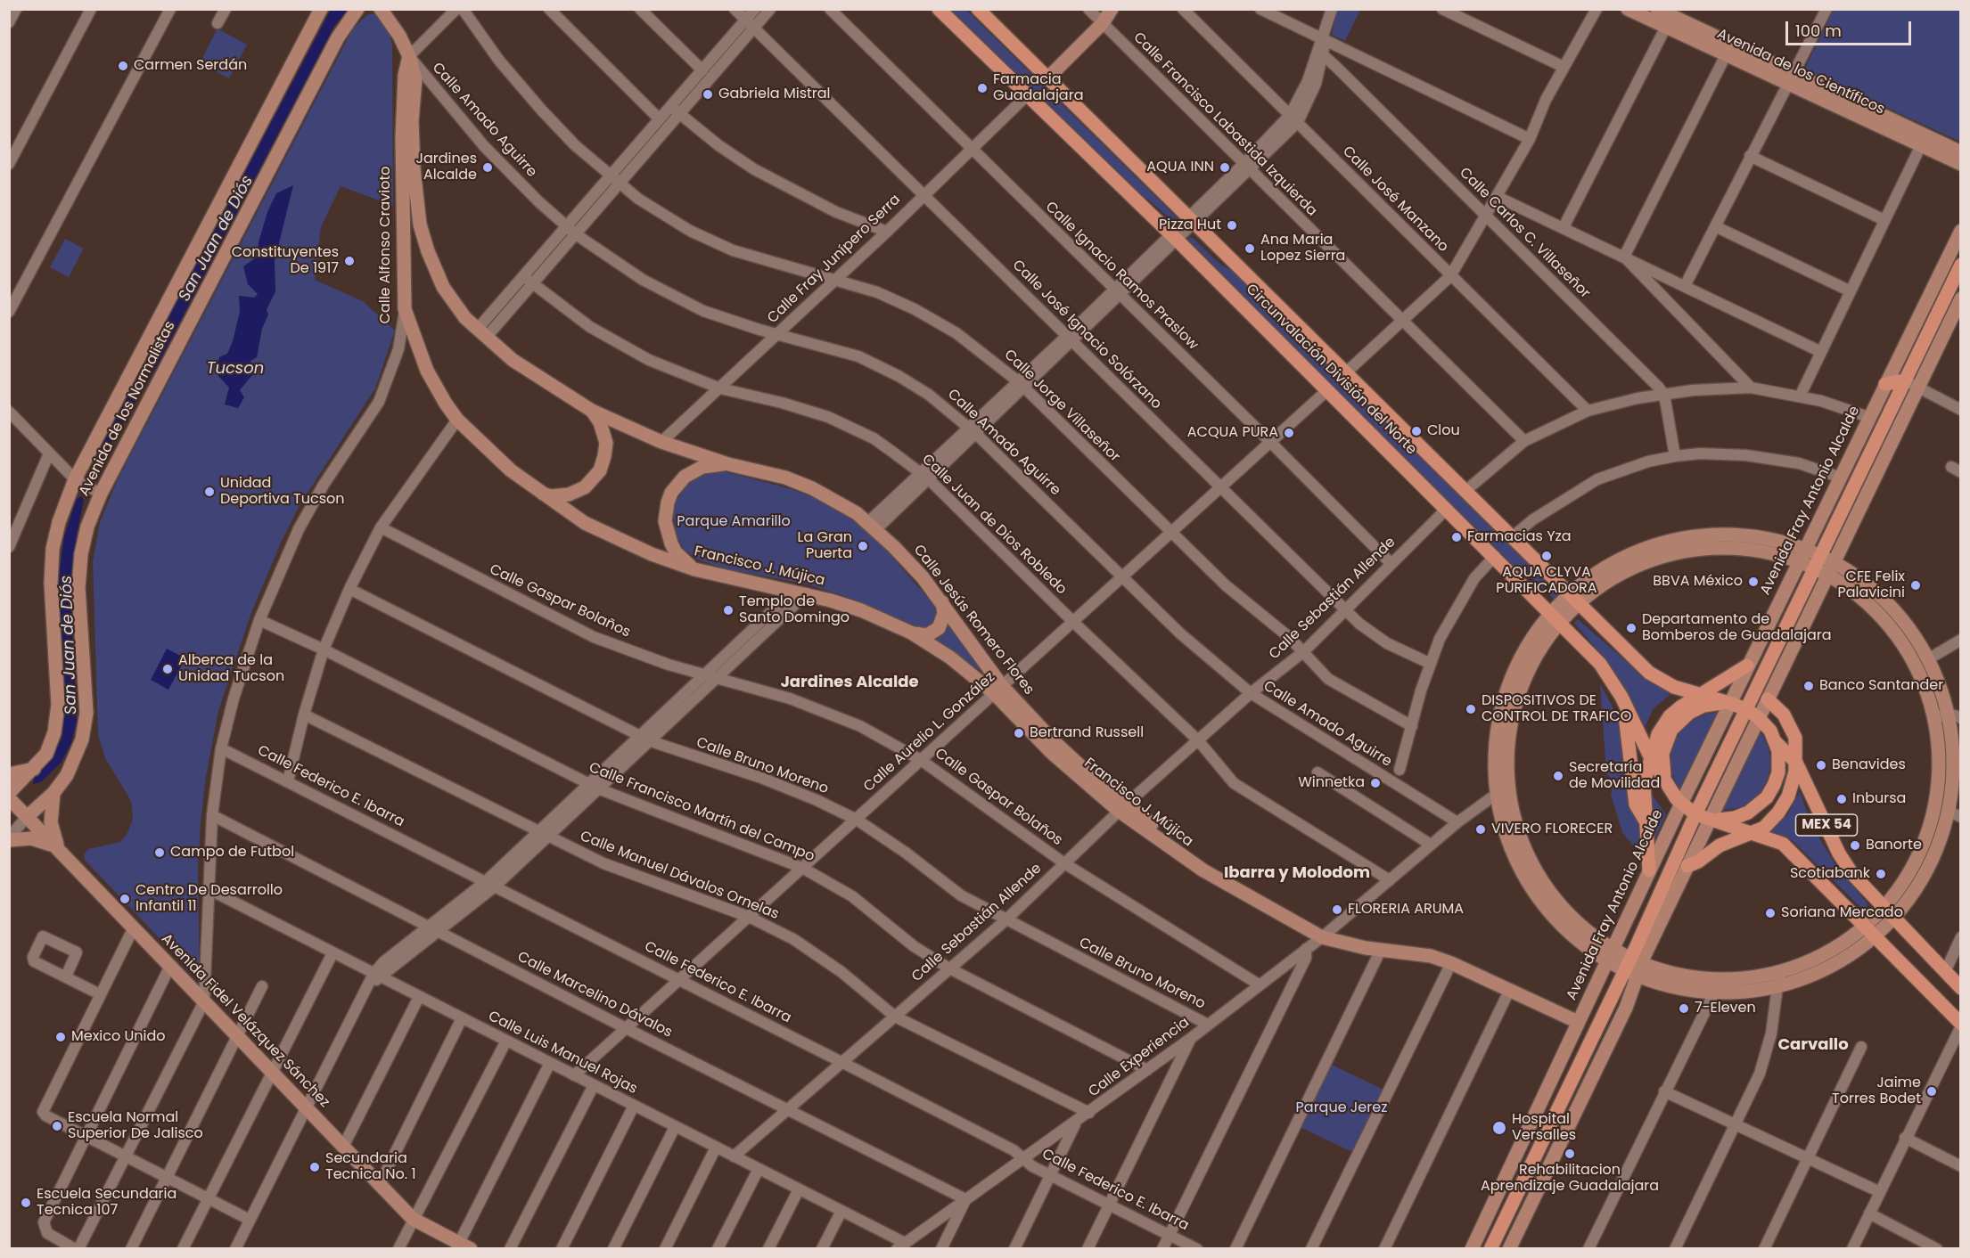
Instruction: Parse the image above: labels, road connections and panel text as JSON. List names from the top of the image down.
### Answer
{
  "streets": {
    "main road": ["Circunvalación División del Norte", "MEX 54"],
    "street": [
      "Avenida de los Científicos",
      "Calle Amado Aguirre",
      "Calle Francisco Labastida Izquierda",
      "Calle José Manzano",
      "Calle Carlos C. Villaseñor",
      "Calle Alfonso Cravioto",
      "Calle Fray Junípero Serra",
      "Calle Ignacio Ramos Praslow",
      "Calle José Ignacio Solórzano",
      "Calle Jorge Villaseñor",
      "Avenida de los Normalistas",
      "Avenida Fray Antonio Alcalde",
      "Calle Juan de Dios Robledo",
      "Francisco J. Mújica",
      "Calle Sebastián Allende",
      "Calle Gaspar Bolaños",
      "Calle Jesús Romero Flores",
      "Calle Aurelio L. González",
      "Calle Bruno Moreno",
      "Calle Federico E. Ibarra",
      "Calle Francisco Martín del Campo",
      "Calle Manuel Dávalos Ornelas",
      "Calle Marcelino Dávalos",
      "Avenida Fidel Velázquez Sánchez",
      "Calle Luis Manuel Rojas",
      "Calle Experiencia"
    ]
  },
  "crossings": [
    ["Calle Amado Aguirre", "Calle Alfonso Cravioto"],
    ["Calle Amado Aguirre", "Calle Fray Junípero Serra"],
    ["Calle Amado Aguirre", "Calle Sebastián Allende"],
    ["Calle Amado Aguirre", "Calle Jesús Romero Flores"],
    ["Calle Amado Aguirre", "Calle Aurelio L. González"],
    ["Calle Amado Aguirre", "Calle Experiencia"],
    ["Calle Alfonso Cravioto", "Francisco J. Mújica"],
    ["Calle Alfonso Cravioto", "Calle Jesús Romero Flores"],
    ["Calle Alfonso Cravioto", "Calle Federico E. Ibarra"],
    ["Calle Alfonso Cravioto", "Calle Francisco Martín del Campo"],
    ["Calle Alfonso Cravioto", "Calle Marcelino Dávalos"],
    ["Calle Alfonso Cravioto", "Avenida Fidel Velázquez Sánchez"],
    ["Calle Alfonso Cravioto", "Calle Luis Manuel Rojas"],
    ["Calle Fray Junípero Serra", "Calle Ignacio Ramos Praslow"],
    ["Calle Fray Junípero Serra", "Calle José Ignacio Solórzano"],
    ["Calle Fray Junípero Serra", "Circunvalación División del Norte"],
    ["Calle Fray Junípero Serra", "Calle Jorge Villaseñor"],
    ["Calle Fray Junípero Serra", "Calle Juan de Dios Robledo"],
    ["Calle Fray Junípero Serra", "Calle Jesús Romero Flores"],
    ["Calle Ignacio Ramos Praslow", "Calle Sebastián Allende"],
    ["Calle Ignacio Ramos Praslow", "Calle Aurelio L. González"],
    ["Calle José Ignacio Solórzano", "Calle Sebastián Allende"],
    ["Calle José Ignacio Solórzano", "Calle Aurelio L. González"],
    ["Circunvalación División del Norte", "Avenida Fray Antonio Alcalde"],
    ["Circunvalación División del Norte", "Calle Sebastián Allende"],
    ["Circunvalación División del Norte", "Calle Aurelio L. González"],
    ["Calle Jorge Villaseñor", "Calle Sebastián Allende"],
    ["Calle Jorge Villaseñor", "Calle Aurelio L. González"],
    ["Avenida de los Normalistas", "Avenida Fidel Velázquez Sánchez"],
    ["Avenida Fray Antonio Alcalde", "Francisco J. Mújica"],
    ["Calle Juan de Dios Robledo", "Calle Sebastián Allende"],
    ["Calle Juan de Dios Robledo", "Calle Aurelio L. González"],
    ["Calle Juan de Dios Robledo", "Calle Experiencia"],
    ["Francisco J. Mújica", "Calle Sebastián Allende"],
    ["Francisco J. Mújica", "Calle Jesús Romero Flores"],
    ["Francisco J. Mújica", "Calle Aurelio L. González"],
    ["Francisco J. Mújica", "Calle Experiencia"],
    ["Calle Sebastián Allende", "Calle Gaspar Bolaños"],
    ["Calle Sebastián Allende", "Calle Bruno Moreno"],
    ["Calle Sebastián Allende", "Calle Federico E. Ibarra"],
    ["Calle Sebastián Allende", "Calle Francisco Martín del Campo"],
    ["Calle Sebastián Allende", "Calle Manuel Dávalos Ornelas"],
    ["Calle Sebastián Allende", "Calle Marcelino Dávalos"],
    ["Calle Sebastián Allende", "Calle Luis Manuel Rojas"],
    ["Calle Gaspar Bolaños", "Calle Aurelio L. González"],
    ["Calle Gaspar Bolaños", "Calle Experiencia"],
    ["Calle Jesús Romero Flores", "Calle Aurelio L. González"],
    ["Calle Aurelio L. González", "Calle Bruno Moreno"],
    ["Calle Aurelio L. González", "Calle Federico E. Ibarra"],
    ["Calle Aurelio L. González", "Calle Francisco Martín del Campo"],
    ["Calle Aurelio L. González", "Calle Manuel Dávalos Ornelas"],
    ["Calle Aurelio L. González", "Calle Marcelino Dávalos"],
    ["Calle Aurelio L. González", "Calle Luis Manuel Rojas"],
    ["Calle Bruno Moreno", "Calle Experiencia"],
    ["Calle Federico E. Ibarra", "Calle Experiencia"],
    ["Calle Francisco Martín del Campo", "Calle Experiencia"],
    ["Calle Manuel Dávalos Ornelas", "Calle Experiencia"],
    ["Calle Marcelino Dávalos", "Calle Experiencia"],
    ["Calle Luis Manuel Rojas", "Calle Experiencia"]
  ],
  "districts": ["Jardines Alcalde", "Ibarra y Molodom", "Carvallo"],
  "water": ["San Juan de Diós", "Tucson"],
  "parks": ["Parque Amarillo", "Parque Jerez"],
  "places": [
    "Carmen Serdán",
    "Farmacia Guadalajara",
    "Gabriela Mistral",
    "Jardines Alcalde",
    "AQUA INN",
    "Pizza Hut",
    "Ana Maria Lopez Sierra",
    "Constituyentes De 1917",
    "Clou",
    "ACQUA PURA",
    "Unidad Deportiva Tucson",
    "Farmacias Yza",
    "La Gran Puerta",
    "AQUA CLYVA PURIFICADORA",
    "BBVA México",
    "CFE Felix Palavicini",
    "Templo de Santo Domingo",
    "Departamento de Bomberos de Guadalajara",
    "Alberca de la Unidad Tucson",
    "Banco Santander",
    "DISPOSITIVOS DE CONTROL DE TRAFICO",
    "Bertrand Russell",
    "Benavides",
    "Secretaría de Movilidad",
    "Winnetka",
    "Inbursa",
    "VIVERO FLORECER",
    "Banorte",
    "Campo de Futbol",
    "Scotiabank",
    "Centro De Desarrollo Infantil 11",
    "FLORERIA ARUMA",
    "Soriana Mercado",
    "7-Eleven",
    "Mexico Unido",
    "Jaime Torres Bodet",
    "Escuela Normal Superior De Jalisco",
    "Hospital Versalles",
    "Rehabilitacion Aprendizaje Guadalajara",
    "Secundaria Tecnica No. 1",
    "Escuela Secundaria Tecnica 107"
  ],
  "scale_bar": "100 m"
}
